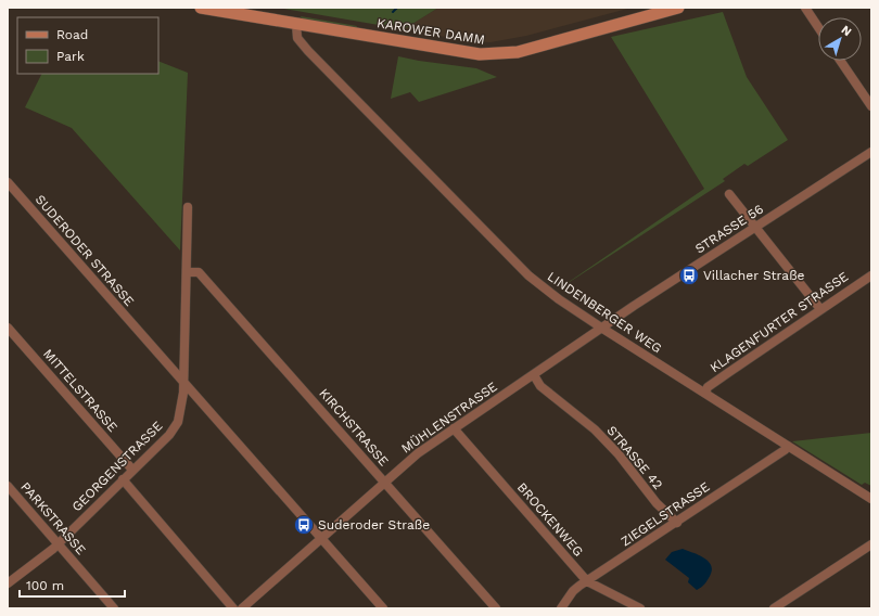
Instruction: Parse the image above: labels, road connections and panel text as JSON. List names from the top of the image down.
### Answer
{
  "streets": {
    "main road": ["KAROWER DAMM"],
    "street": [
      "STRASSE 56",
      "SUDERODER STRASSE",
      "LINDENBERGER WEG",
      "KLAGENFURTER STRASSE",
      "MITTELSTRASSE",
      "MÜHLENSTRASSE",
      "KIRCHSTRASSE",
      "STRASSE 42",
      "GEORGENSTRASSE",
      "ZIEGELSTRASSE",
      "PARKSTRASSE",
      "BROCKENWEG"
    ]
  },
  "crossings": [
    ["KAROWER DAMM", "LINDENBERGER WEG"],
    ["STRASSE 56", "LINDENBERGER WEG"],
    ["STRASSE 56", "MÜHLENSTRASSE"],
    ["SUDERODER STRASSE", "MÜHLENSTRASSE"],
    ["SUDERODER STRASSE", "GEORGENSTRASSE"],
    ["LINDENBERGER WEG", "KLAGENFURTER STRASSE"],
    ["LINDENBERGER WEG", "MÜHLENSTRASSE"],
    ["LINDENBERGER WEG", "ZIEGELSTRASSE"],
    ["MITTELSTRASSE", "GEORGENSTRASSE"],
    ["MÜHLENSTRASSE", "KIRCHSTRASSE"],
    ["MÜHLENSTRASSE", "STRASSE 42"],
    ["MÜHLENSTRASSE", "BROCKENWEG"],
    ["KIRCHSTRASSE", "GEORGENSTRASSE"],
    ["STRASSE 42", "ZIEGELSTRASSE"],
    ["GEORGENSTRASSE", "PARKSTRASSE"],
    ["ZIEGELSTRASSE", "BROCKENWEG"]
  ],
  "places": {
    "bus stop": ["Villacher Straße", "Suderoder Straße"]
  },
  "legend": ["Road", "Park"],
  "scale_bar": "100 m",
  "north": "top right"
}
